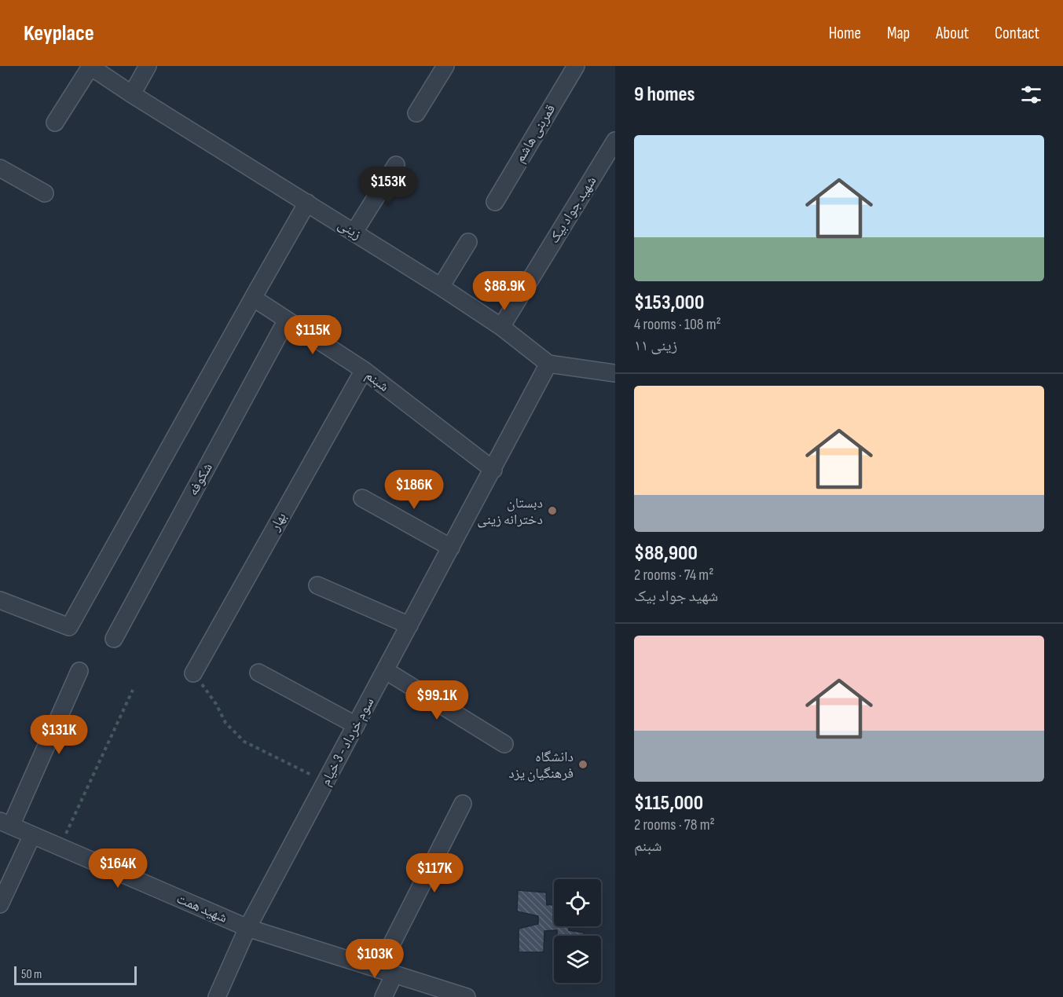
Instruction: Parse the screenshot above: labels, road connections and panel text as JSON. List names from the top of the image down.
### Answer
{
  "streets": {
    "street": [
      "قمربنی هاشم",
      "شهید جواد بیک",
      "زینی",
      "شبنم",
      "شکوفه",
      "بهار",
      "سوم خرداد - 3 خیام",
      "شهید همت"
    ]
  },
  "crossings": [
    ["شهید جواد بیک", "زینی"],
    ["زینی", "سوم خرداد - 3 خیام"],
    ["شبنم", "شکوفه"],
    ["شبنم", "بهار"],
    ["شبنم", "سوم خرداد - 3 خیام"],
    ["سوم خرداد - 3 خیام", "شهید همت"]
  ],
  "places": ["دبستان دخترانه زینی", "دانشگاه فرهنگیان یزد"],
  "scale_bar": "50 m",
  "page": {
    "header": "Keyplace",
    "nav": [
      "Home",
      "Map",
      "About",
      "Contact"
    ],
    "heading": "9 homes",
    "list": [
      {
        "name": "$153,000",
        "note": "4 rooms · 108 m² · زینی ۱۱"
      },
      {
        "name": "$88,900",
        "note": "2 rooms · 74 m² · شهید جواد بیک"
      },
      {
        "name": "$115,000",
        "note": "2 rooms · 78 m² · شبنم"
      }
    ],
    "price": [
      "$153K",
      "$88.9K",
      "$115K",
      "$186K",
      "$99.1K",
      "$131K",
      "$164K",
      "$117K",
      "$103K"
    ],
    "scale": "50 m"
  }
}
